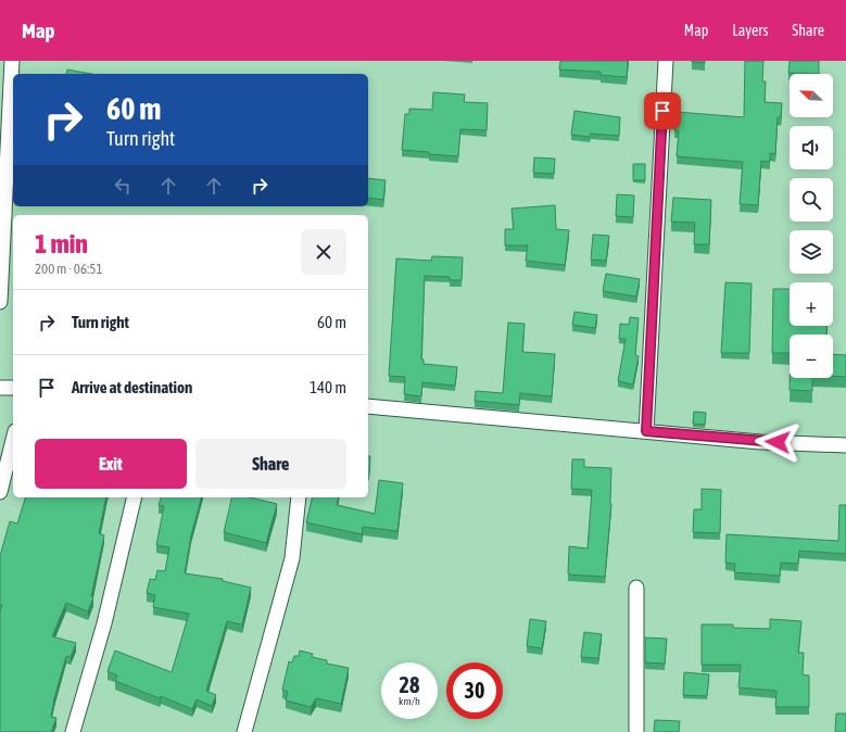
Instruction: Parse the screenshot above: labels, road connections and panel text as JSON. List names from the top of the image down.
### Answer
{
  "north": "top left",
  "page": {
    "header": "Map",
    "nav": ["Map", "Layers", "Share"],
    "map_buttons": ["+", "−"],
    "turn": ["60 m", "Turn right"],
    "heading": ["1 min", "200 m · 06:51"],
    "list": [
      {
        "name": "Turn right",
        "value": "60 m"
      },
      {
        "name": "Arrive at destination",
        "value": "140 m"
      }
    ],
    "buttons": ["Exit", "Share"],
    "speed": "28 km/h",
    "limit": "30"
  }
}
